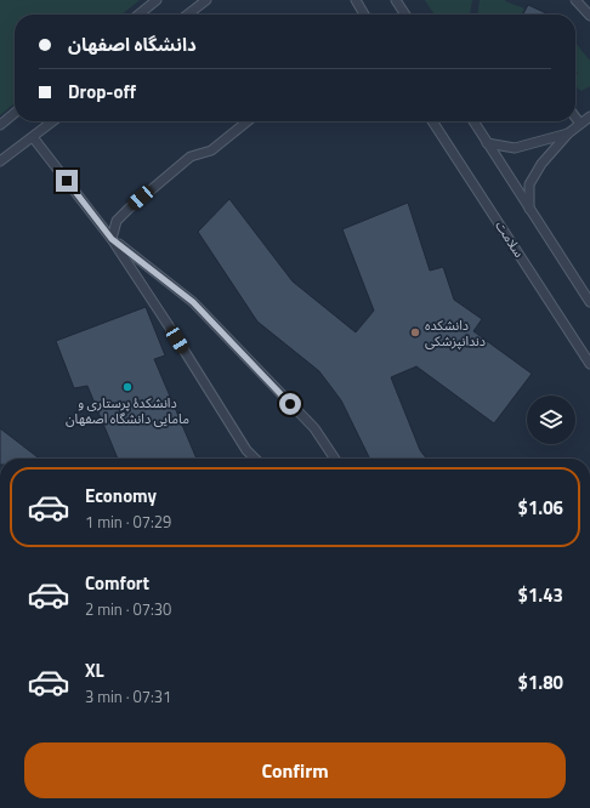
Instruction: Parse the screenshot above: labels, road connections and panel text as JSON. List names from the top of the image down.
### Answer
{
  "streets": {
    "lane": ["سلامت"]
  },
  "places": ["دانشکده دندانپزشکی", "دانشکدهٔ پرستاری و مامایی دانشگاه اصفهان"],
  "page": {
    "banner": ["دانشگاه اصفهان", "Drop-off"],
    "list": [
      {
        "name": "Economy",
        "note": "1 min · 07:29",
        "value": "$1.06"
      },
      {
        "name": "Comfort",
        "note": "2 min · 07:30",
        "value": "$1.43"
      },
      {
        "name": "XL",
        "note": "3 min · 07:31",
        "value": "$1.80"
      }
    ],
    "buttons": "Confirm"
  }
}
